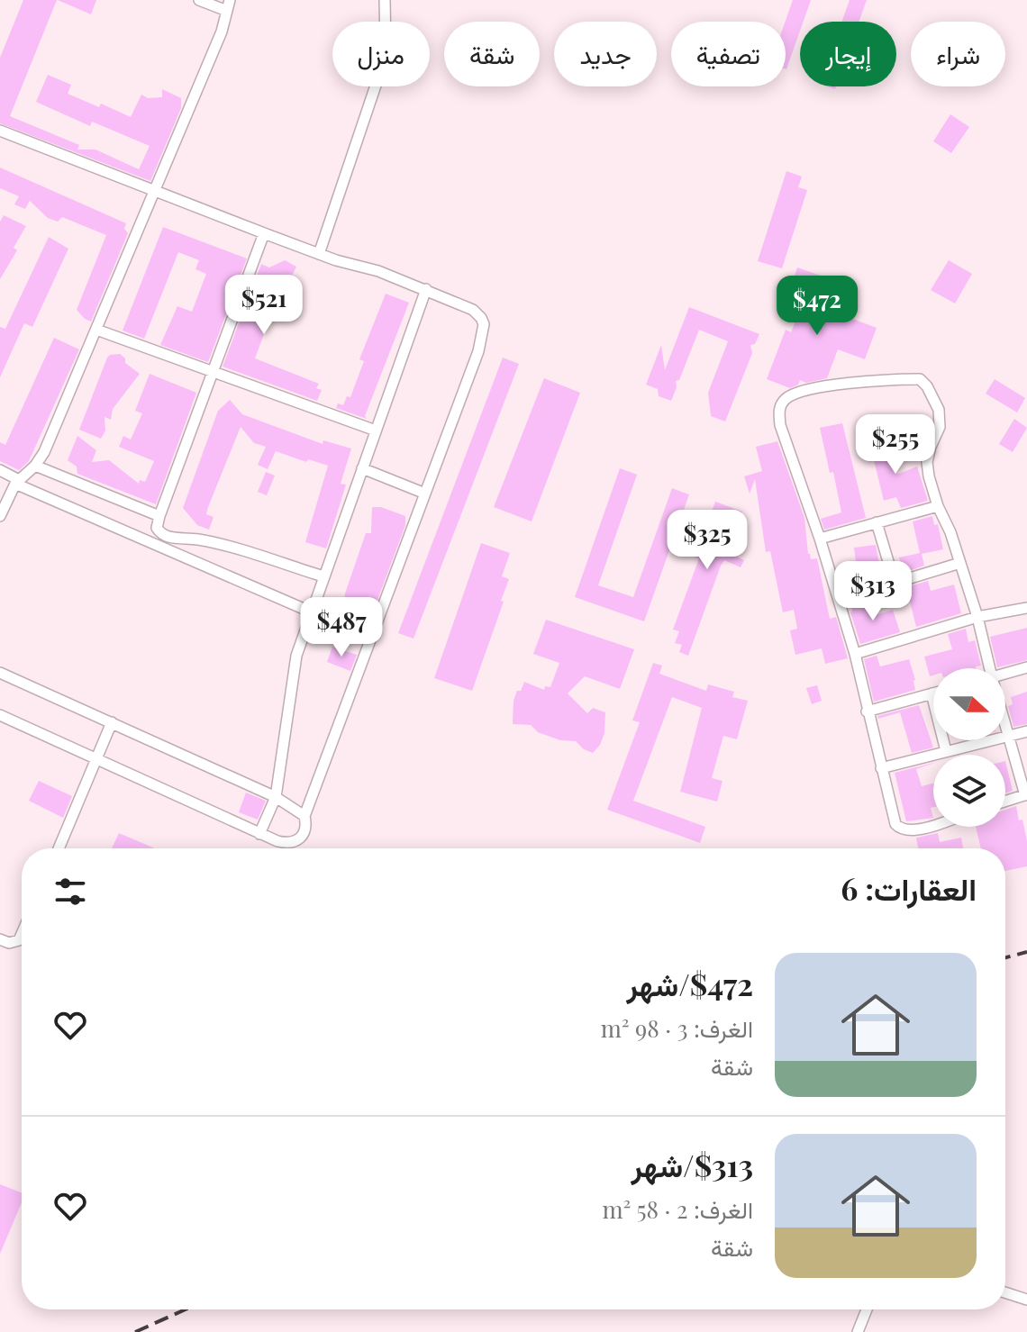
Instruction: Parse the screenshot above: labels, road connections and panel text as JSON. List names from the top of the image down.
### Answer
{
  "north": "right",
  "page": {
    "chip": [
      "شراء",
      "إيجار",
      "تصفية",
      "جديد",
      "شقة",
      "منزل"
    ],
    "price": [
      "$521",
      "$472",
      "$255",
      "$325",
      "$313",
      "$487"
    ],
    "heading": "العقارات: 6",
    "list": [
      {
        "name": "$472/شهر",
        "note": "الغرف: 3 · 98 m² · شقة"
      },
      {
        "name": "$313/شهر",
        "note": "الغرف: 2 · 58 m² · شقة"
      }
    ]
  }
}
